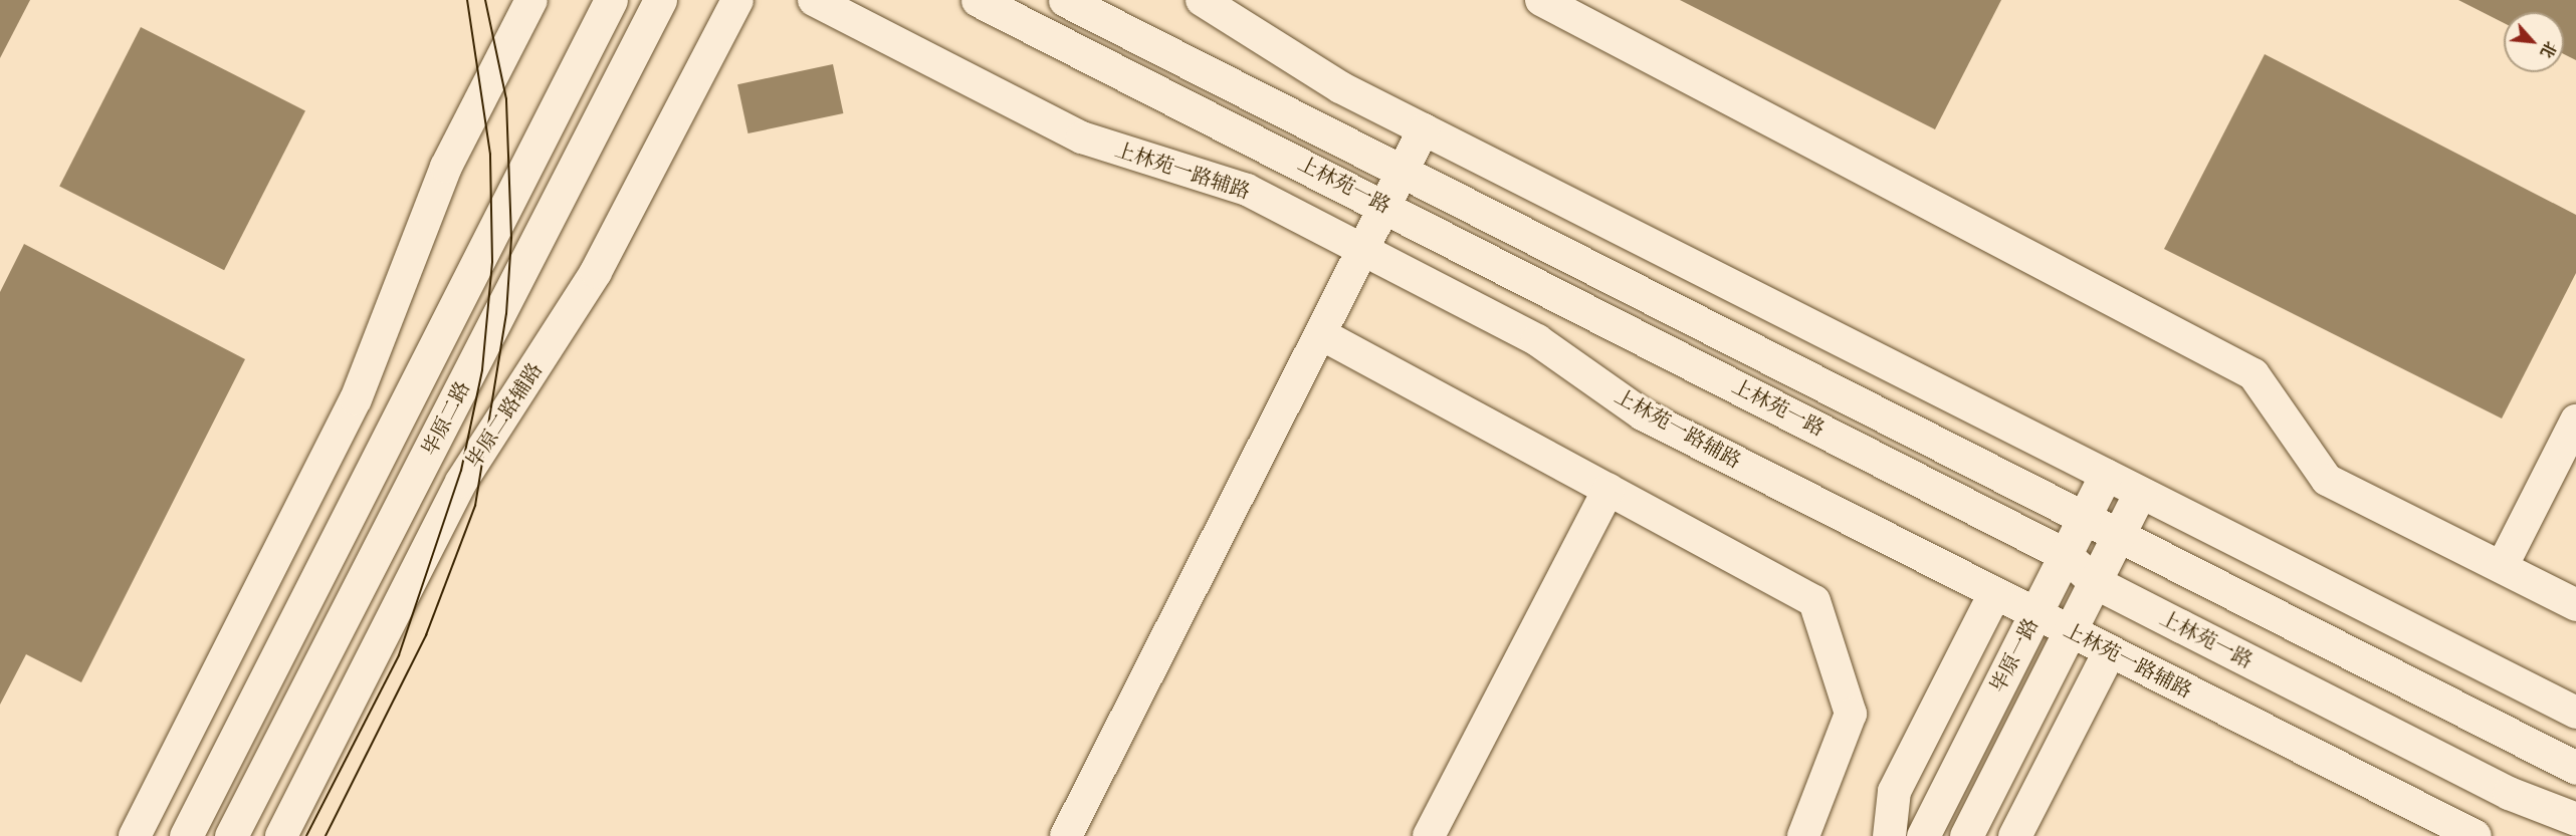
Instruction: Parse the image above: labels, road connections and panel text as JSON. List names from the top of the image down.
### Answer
{
  "streets": {
    "street": [
      "上林苑一路辅路",
      "上林苑一路",
      "毕原二路辅路",
      "毕原二路",
      "毕原一路"
    ]
  },
  "crossings": [
    ["上林苑一路辅路", "毕原一路"],
    ["上林苑一路", "毕原一路"]
  ],
  "north": "bottom right"
}
